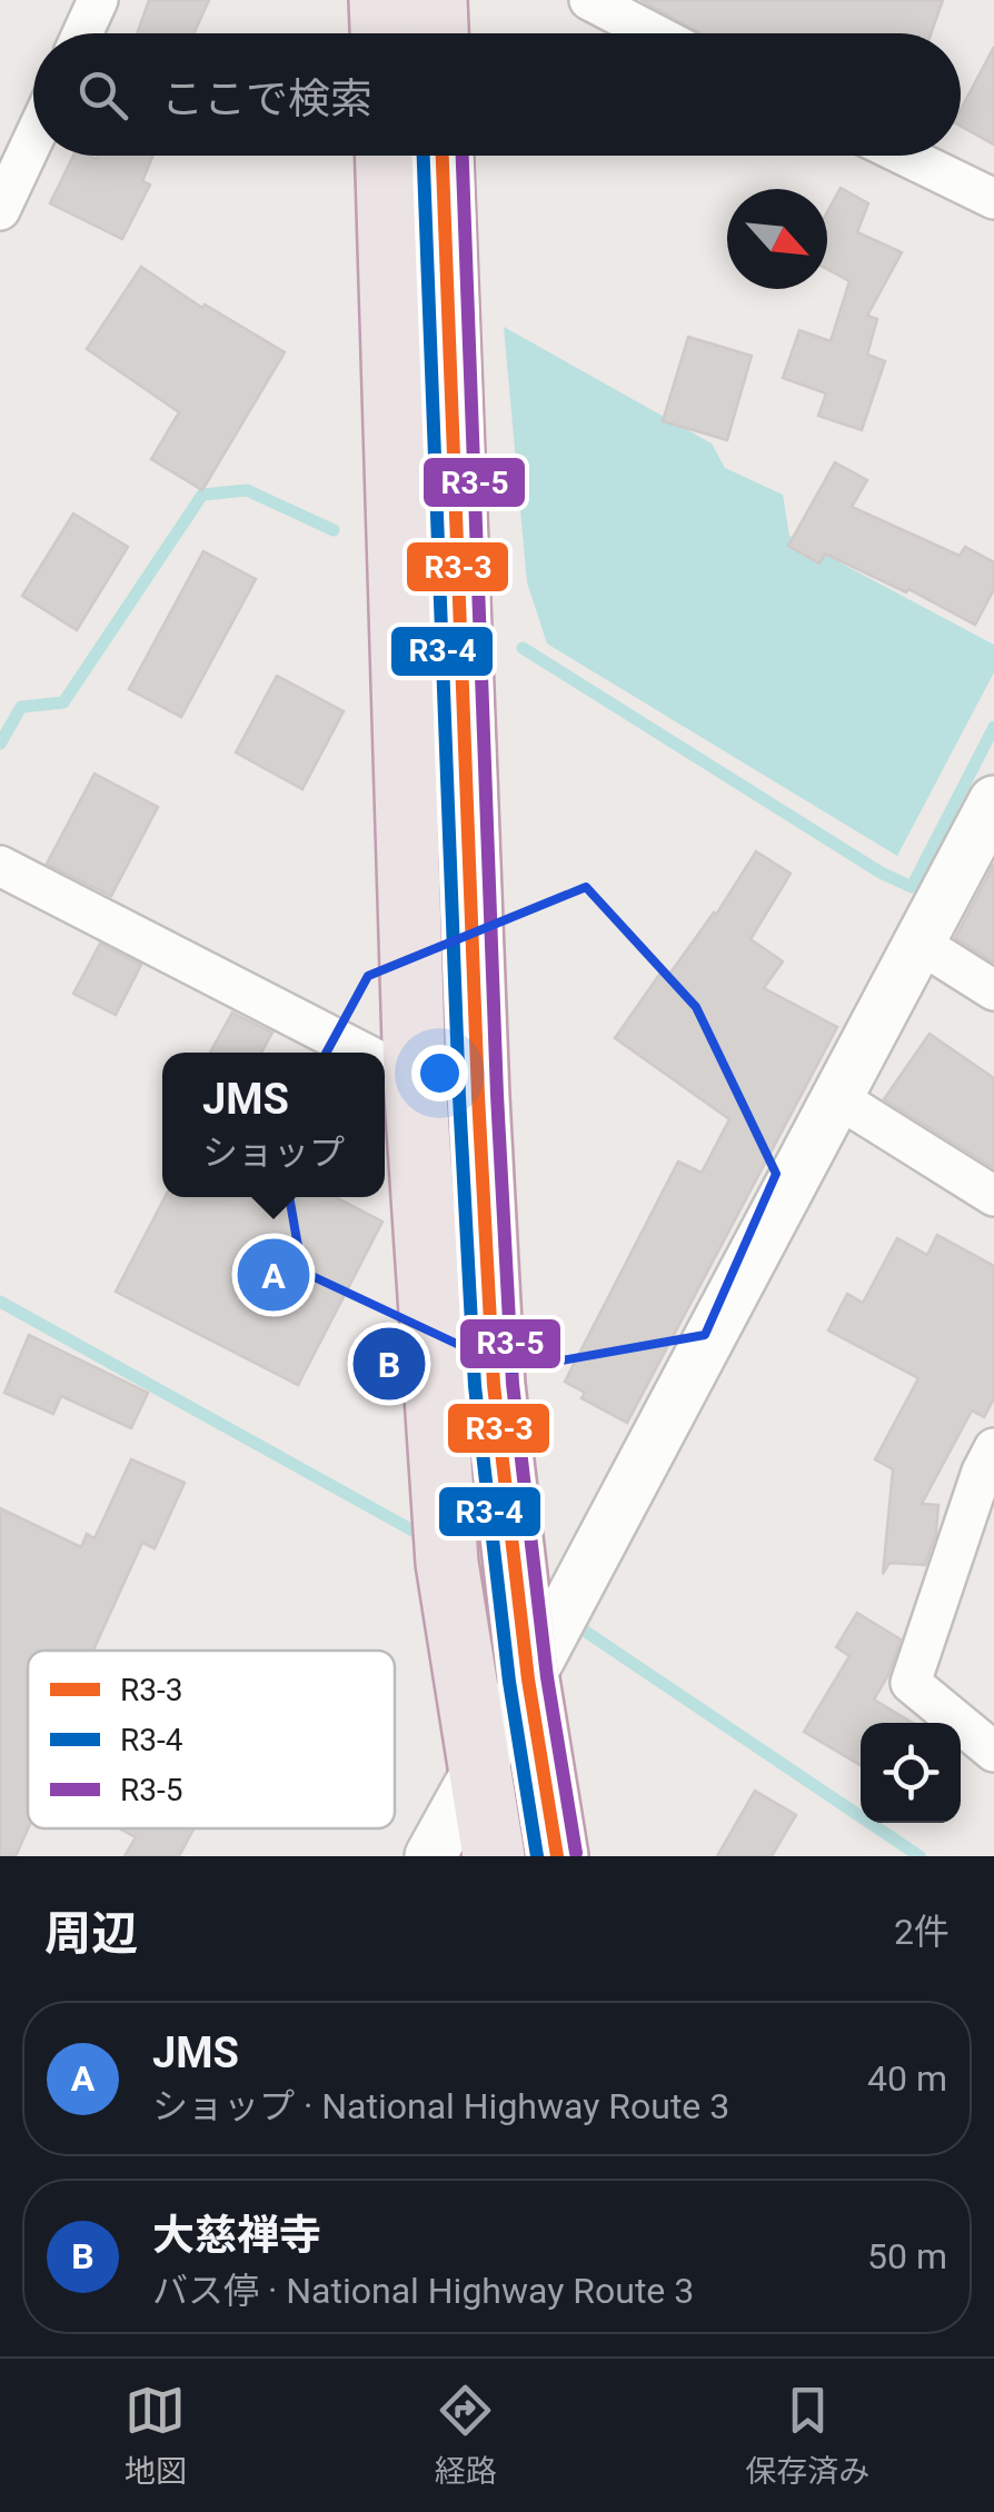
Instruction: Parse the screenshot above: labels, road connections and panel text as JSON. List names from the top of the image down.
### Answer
{
  "lines": ["transit line R3-3", "transit line R3-4", "transit line R3-5"],
  "legend": ["R3-3", "R3-4", "R3-5"],
  "north": "bottom right",
  "page": {
    "search": "ここで検索",
    "popup": ["JMS", "ショップ"],
    "pins": ["A", "B"],
    "heading": ["周辺", "2件"],
    "list": [
      {
        "mark": "A",
        "name": "JMS",
        "note": "ショップ · National Highway Route 3",
        "value": "40 m"
      },
      {
        "mark": "B",
        "name": "大慈禅寺",
        "note": "バス停 · National Highway Route 3",
        "value": "50 m"
      }
    ],
    "nav": ["地図", "経路", "保存済み"]
  }
}
